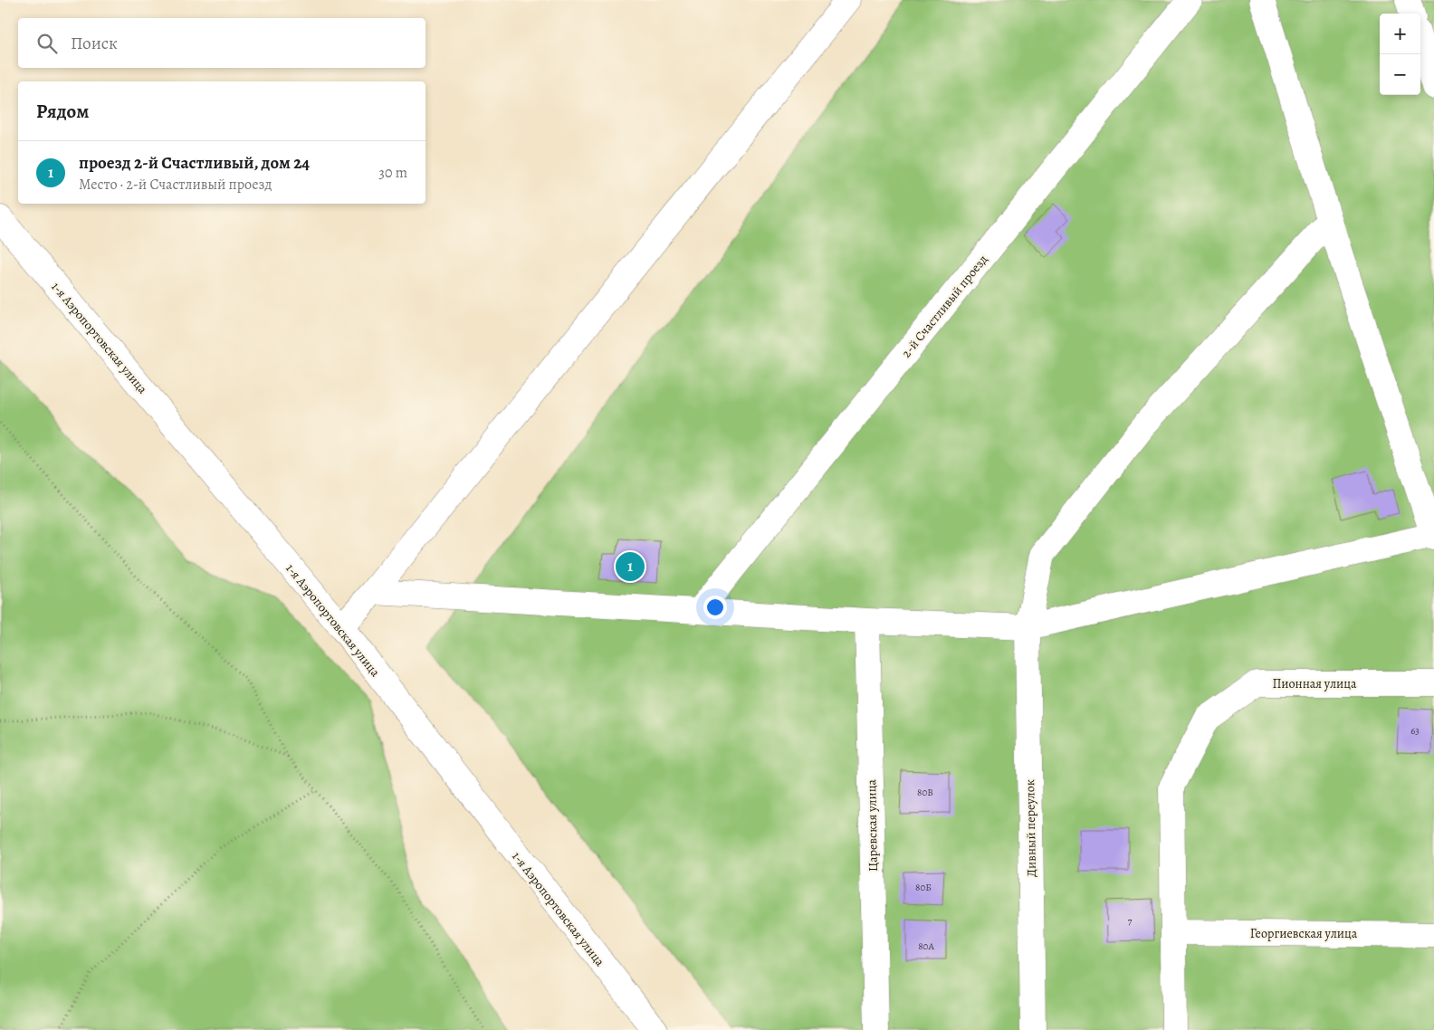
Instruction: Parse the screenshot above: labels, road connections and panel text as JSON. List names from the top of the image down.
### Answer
{
  "streets": {
    "street": [
      "2-й Счастливый проезд",
      "1-я Аэропортовская улица",
      "Пионная улица",
      "Царевская улица",
      "Дивный переулок",
      "Георгиевская улица"
    ]
  },
  "crossings": [
    ["Пионная улица", "Георгиевская улица"]
  ],
  "house_numbers": [
    "63",
    "80В",
    "80Б",
    "7",
    "80А"
  ],
  "page": {
    "map_buttons": ["+", "−"],
    "search": "Поиск",
    "heading": "Рядом",
    "list": [
      {
        "mark": "1",
        "name": "проезд 2-й Счастливый, дом 24",
        "note": "Место · 2-й Счастливый проезд",
        "value": "30 m"
      }
    ],
    "pins": "1"
  }
}
